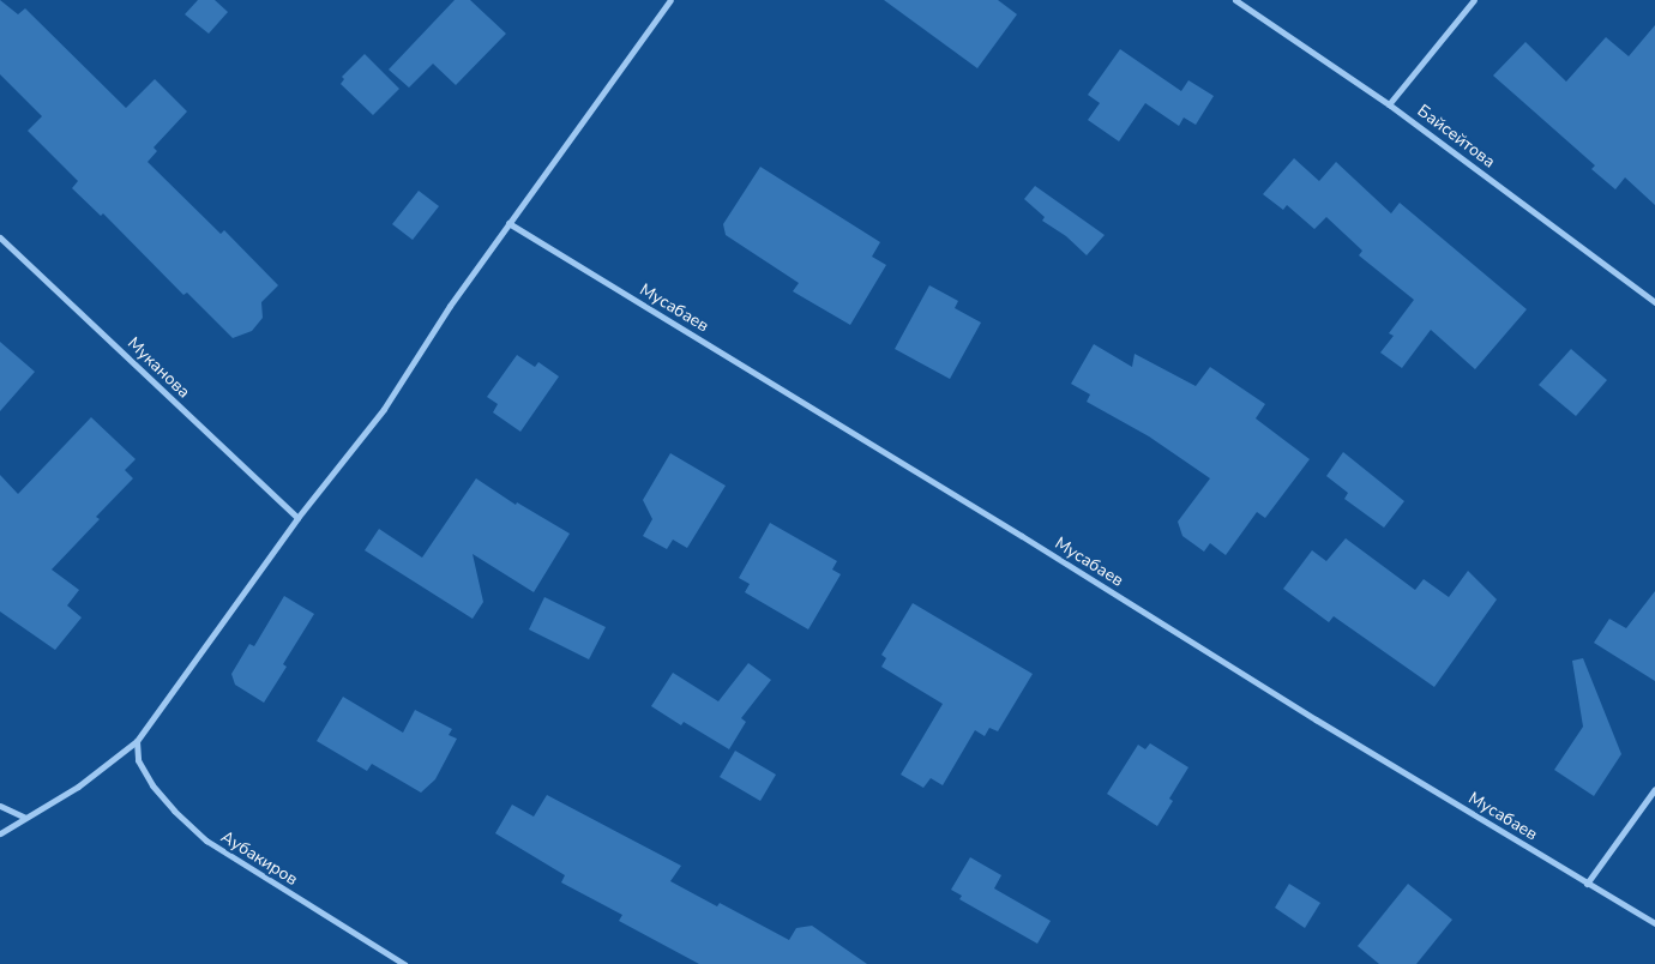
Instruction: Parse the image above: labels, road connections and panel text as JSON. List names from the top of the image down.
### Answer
{
  "streets": {
    "street": [
      "Байсейтова",
      "Мусабаев",
      "Муканова",
      "Аубакиров"
    ]
  }
}
